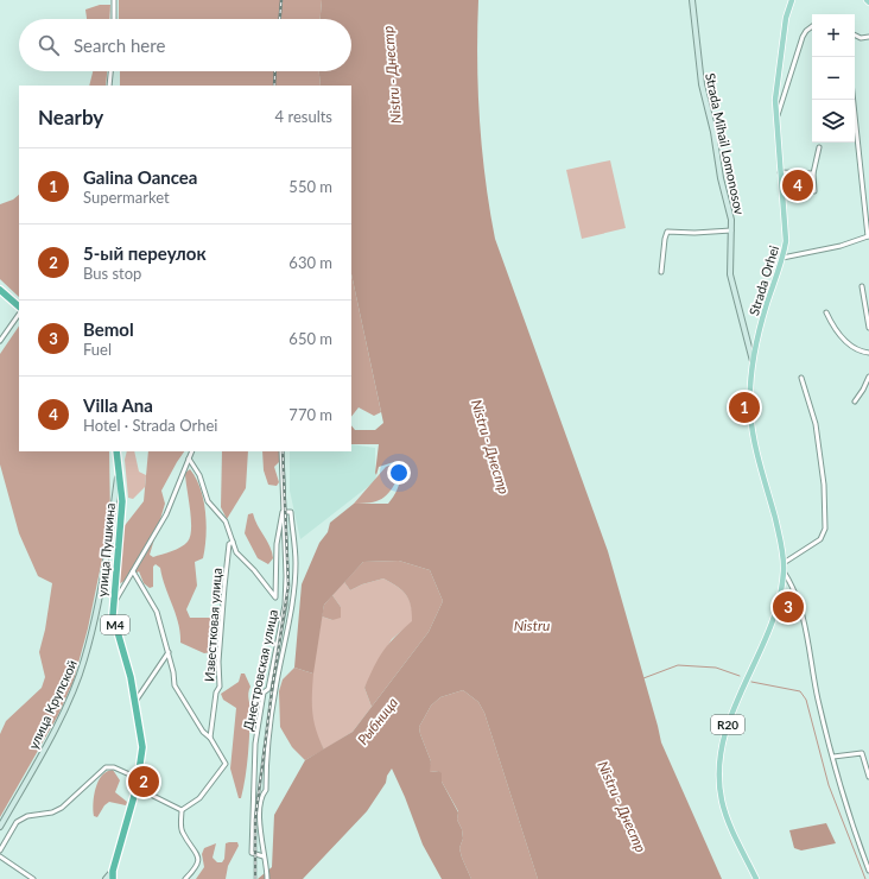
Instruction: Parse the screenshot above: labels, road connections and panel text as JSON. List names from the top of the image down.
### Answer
{
  "streets": {
    "highway": ["улица Пушкина", "M4"],
    "main road": ["Strada Mihail Lomonosov", "Strada Orhei", "R20"],
    "street": ["Известковая улица", "Днестровская улица", "улица Крупской"]
  },
  "crossings": [
    ["Strada Mihail Lomonosov", "Strada Orhei"],
    ["Strada Mihail Lomonosov", "R20"],
    ["улица Пушкина", "M4"],
    ["улица Пушкина", "улица Крупской"],
    ["M4", "улица Крупской"]
  ],
  "water": ["Nistru - Днестр", "Nistru", "Рыбница"],
  "page": {
    "map_buttons": ["+", "−"],
    "search": "Search here",
    "heading": ["Nearby", "4 results"],
    "list": [
      {
        "mark": "1",
        "name": "Galina Oancea",
        "note": "Supermarket",
        "value": "550 m"
      },
      {
        "mark": "2",
        "name": "5-ый переулок",
        "note": "Bus stop",
        "value": "630 m"
      },
      {
        "mark": "3",
        "name": "Bemol",
        "note": "Fuel",
        "value": "650 m"
      },
      {
        "mark": "4",
        "name": "Villa Ana",
        "note": "Hotel · Strada Orhei",
        "value": "770 m"
      }
    ],
    "pins": [
      "4",
      "1",
      "3",
      "2"
    ]
  }
}
